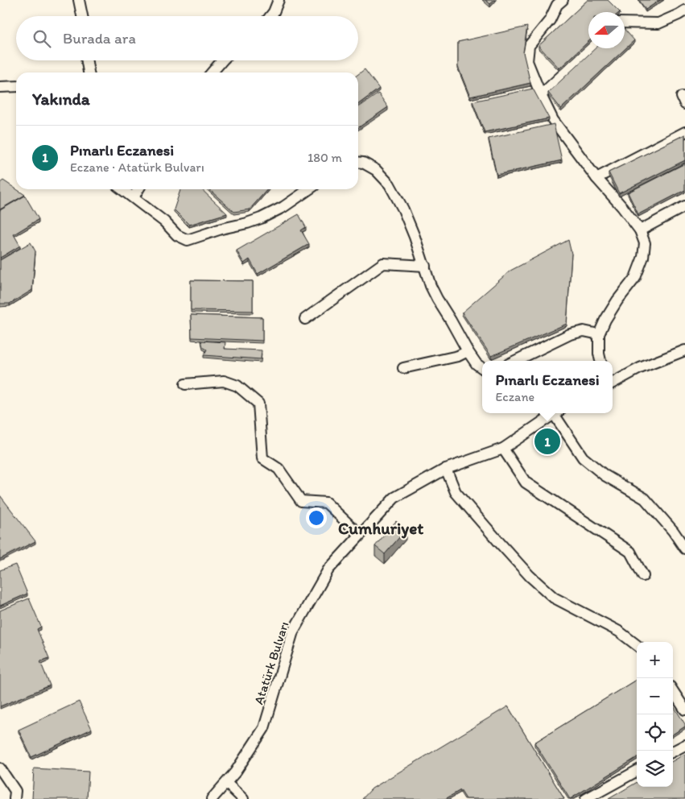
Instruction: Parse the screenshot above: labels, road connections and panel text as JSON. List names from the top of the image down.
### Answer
{
  "streets": {
    "street": ["Atatürk Bulvarı"]
  },
  "districts": ["Cumhuriyet"],
  "north": "left",
  "page": {
    "search": "Burada ara",
    "heading": "Yakında",
    "list": [
      {
        "mark": "1",
        "name": "Pınarlı Eczanesi",
        "note": "Eczane · Atatürk Bulvarı",
        "value": "180 m"
      }
    ],
    "popup": ["Pınarlı Eczanesi", "Eczane"],
    "pins": "1",
    "map_buttons": ["+", "−"]
  }
}
